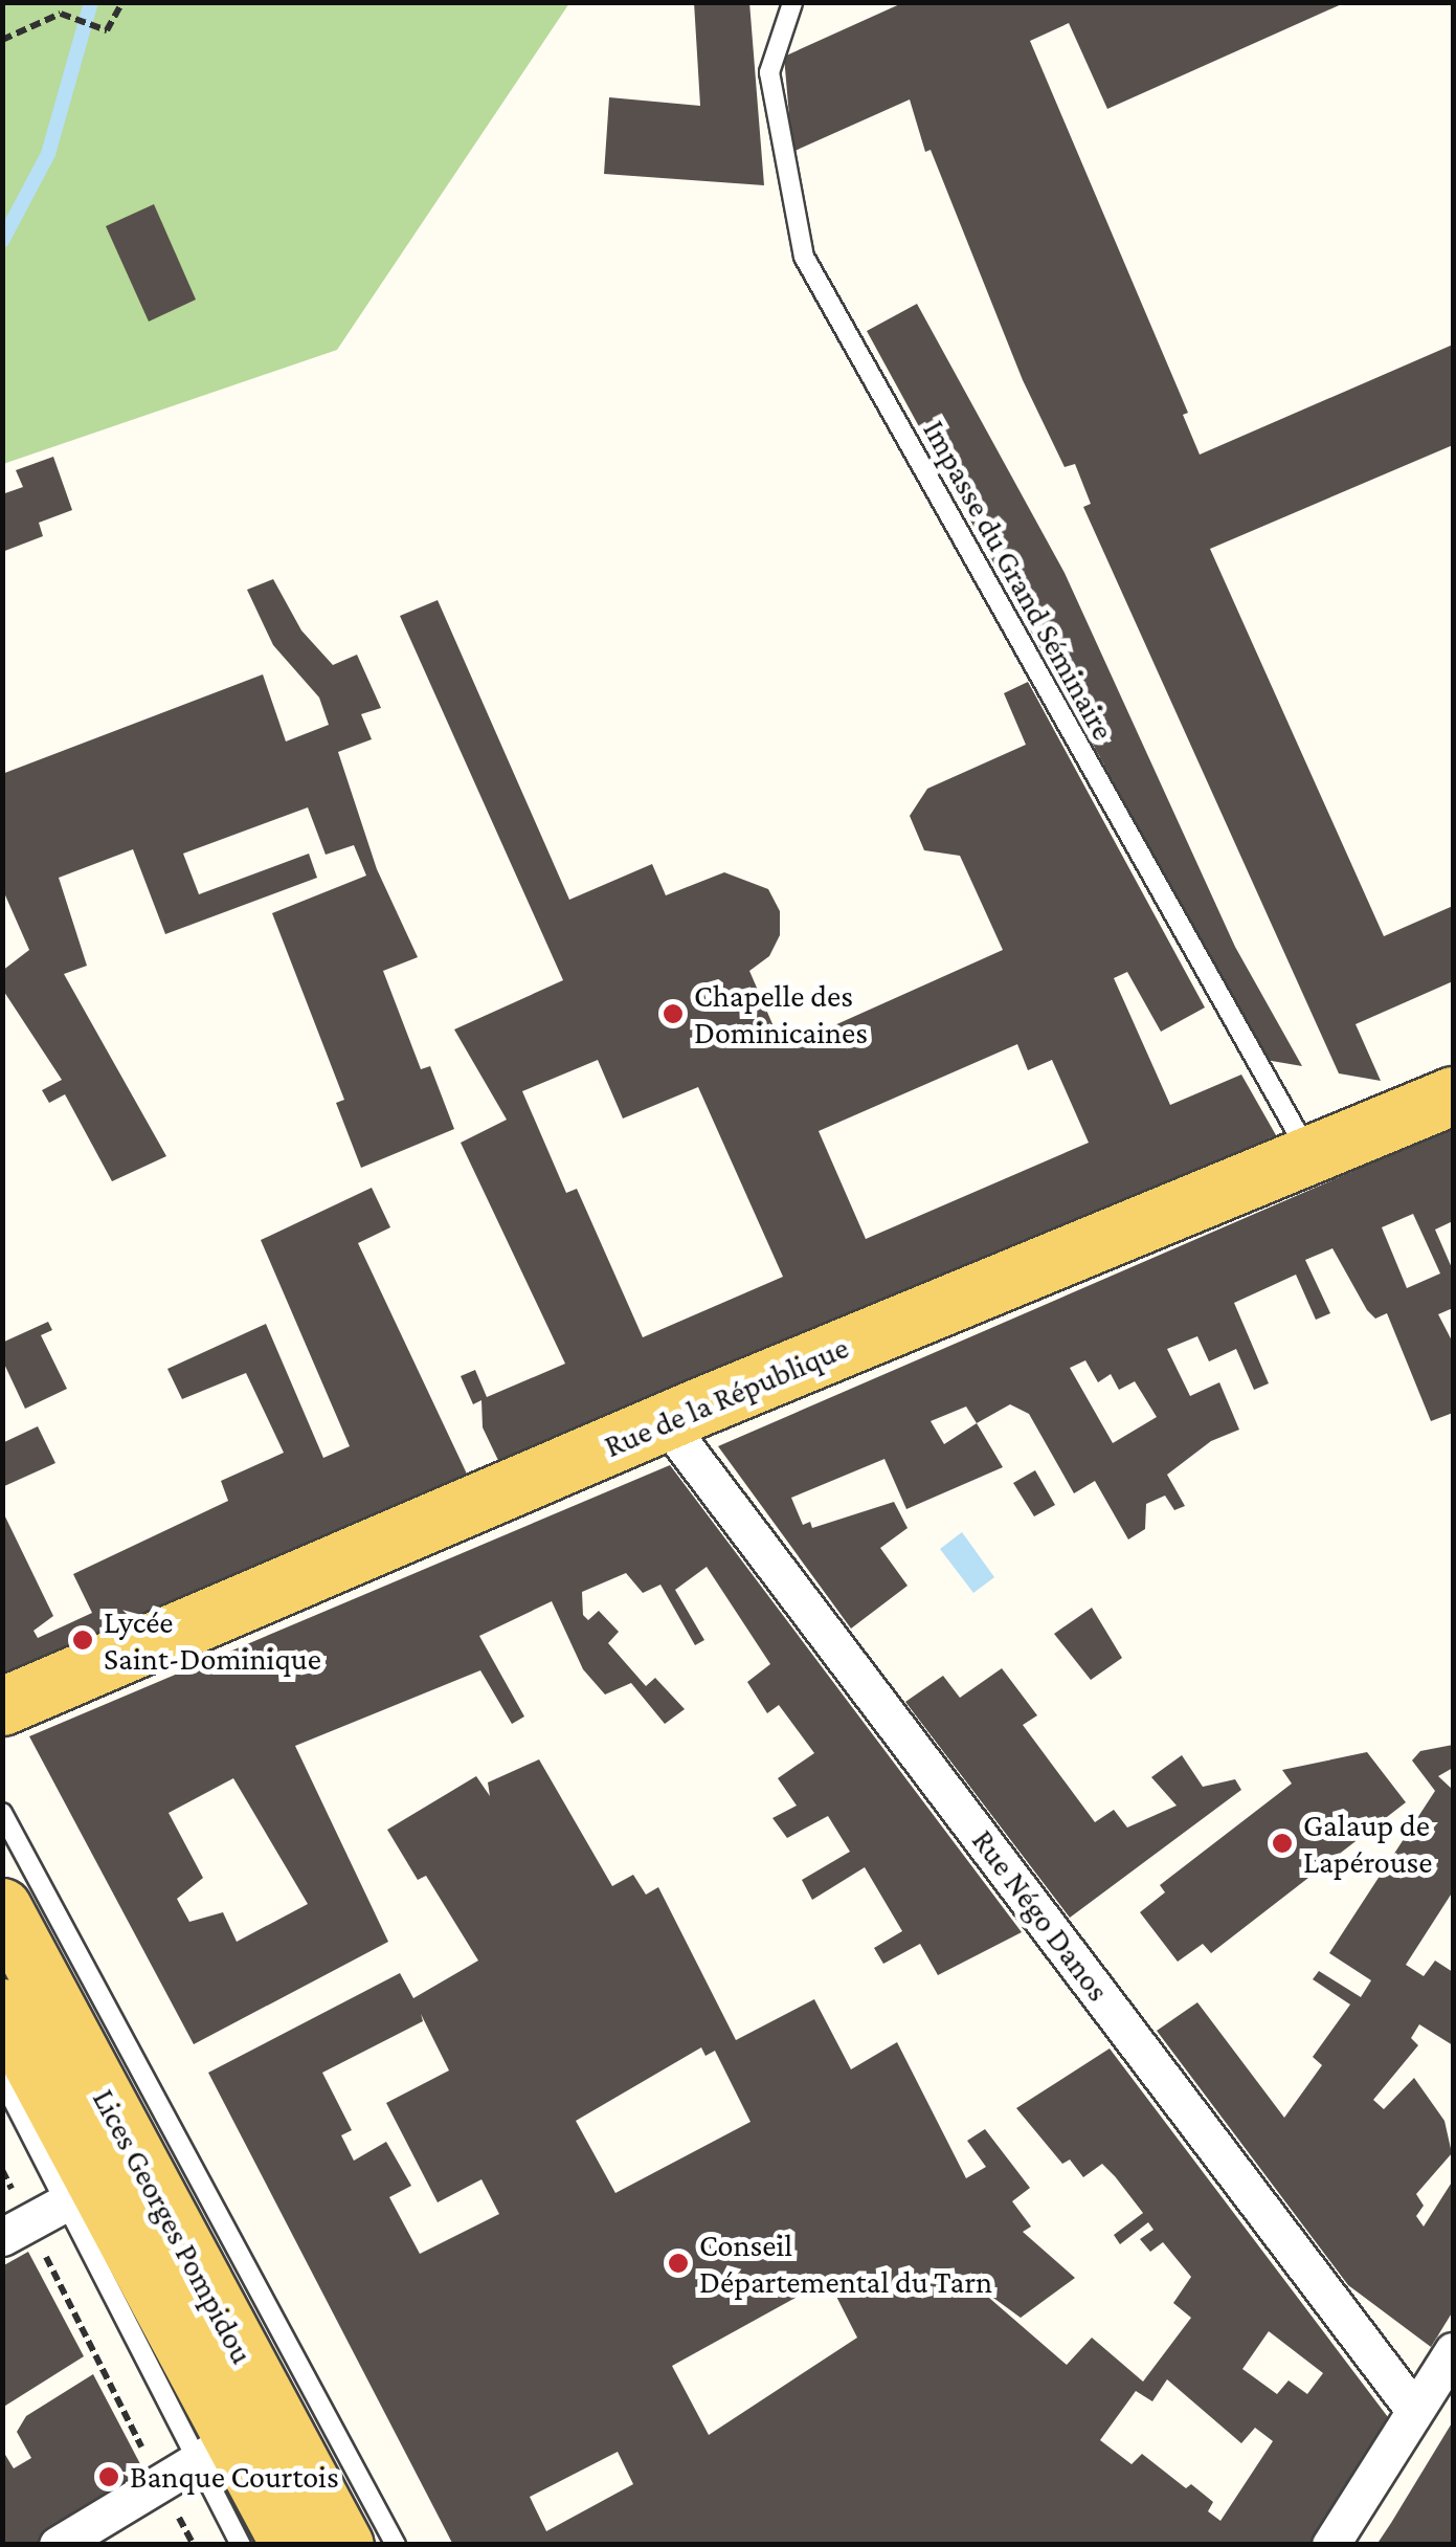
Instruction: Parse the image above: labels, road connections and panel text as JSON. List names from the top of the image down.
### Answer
{
  "streets": {
    "main road": ["Rue de la République", "Lices Georges Pompidou"],
    "street": ["Rue Négo Danos"],
    "lane": ["Impasse du Grand Séminaire"]
  },
  "crossings": [
    ["Impasse du Grand Séminaire", "Rue de la République"],
    ["Rue de la République", "Rue Négo Danos"]
  ],
  "places": [
    "Chapelle des Dominicaines",
    "Lycée Saint-Dominique",
    "Galaup de Lapérouse",
    "Conseil Départemental du Tarn",
    "Banque Courtois"
  ]
}
